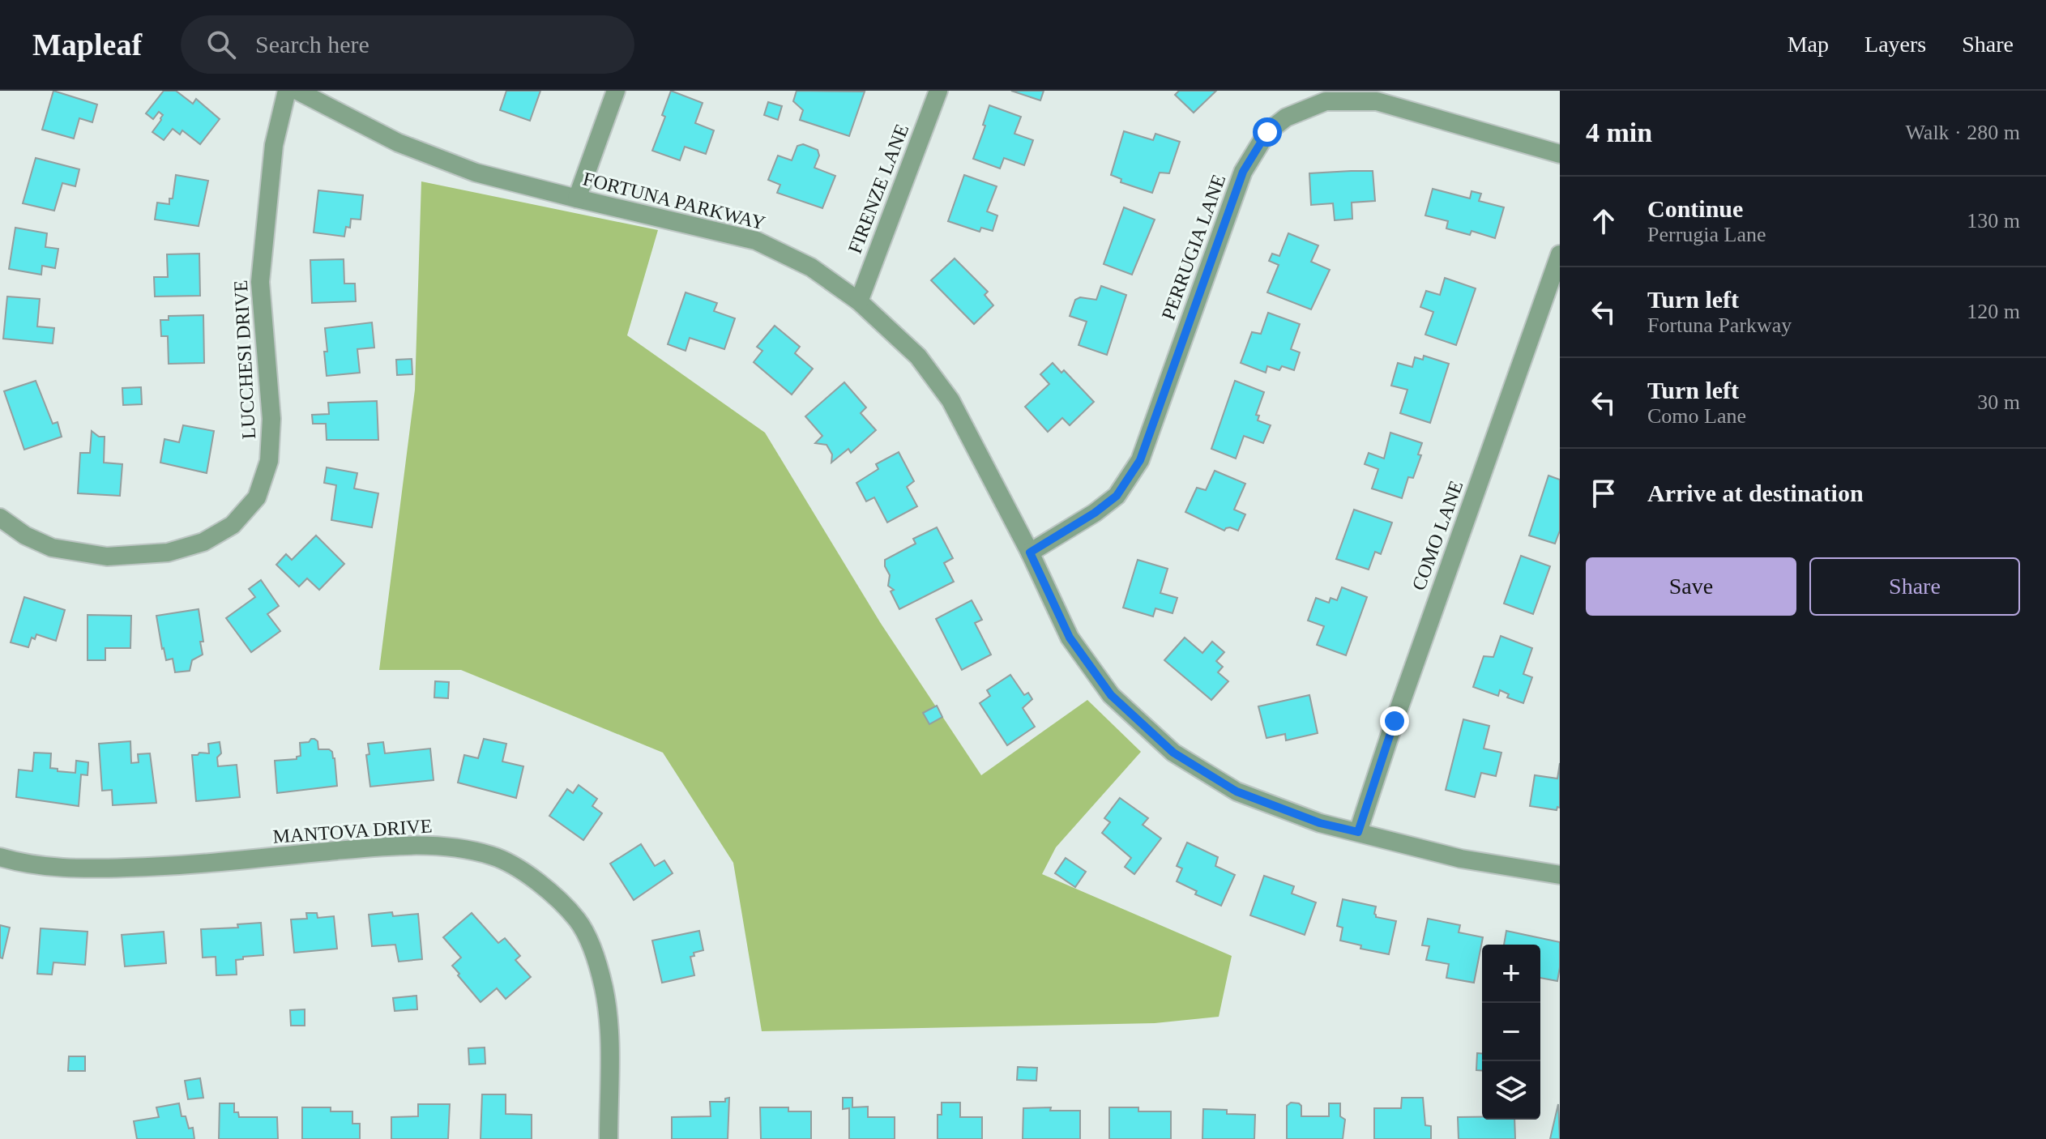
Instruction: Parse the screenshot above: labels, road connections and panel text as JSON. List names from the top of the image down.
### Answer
{
  "streets": {
    "street": [
      "FIRENZE LANE",
      "FORTUNA PARKWAY",
      "PERRUGIA LANE",
      "LUCCHESI DRIVE",
      "COMO LANE",
      "MANTOVA DRIVE"
    ]
  },
  "crossings": [
    ["FIRENZE LANE", "FORTUNA PARKWAY"],
    ["FORTUNA PARKWAY", "PERRUGIA LANE"],
    ["FORTUNA PARKWAY", "COMO LANE"]
  ],
  "page": {
    "header": "Mapleaf",
    "search": "Search here",
    "nav": ["Map", "Layers", "Share"],
    "heading": ["4 min", "Walk · 280 m"],
    "list": [
      ["Continue", "Perrugia Lane", "130 m"],
      ["Turn left", "Fortuna Parkway", "120 m"],
      ["Turn left", "Como Lane", "30 m"],
      "Arrive at destination"
    ],
    "buttons": ["Save", "Share"],
    "map_buttons": ["+", "−"]
  }
}
